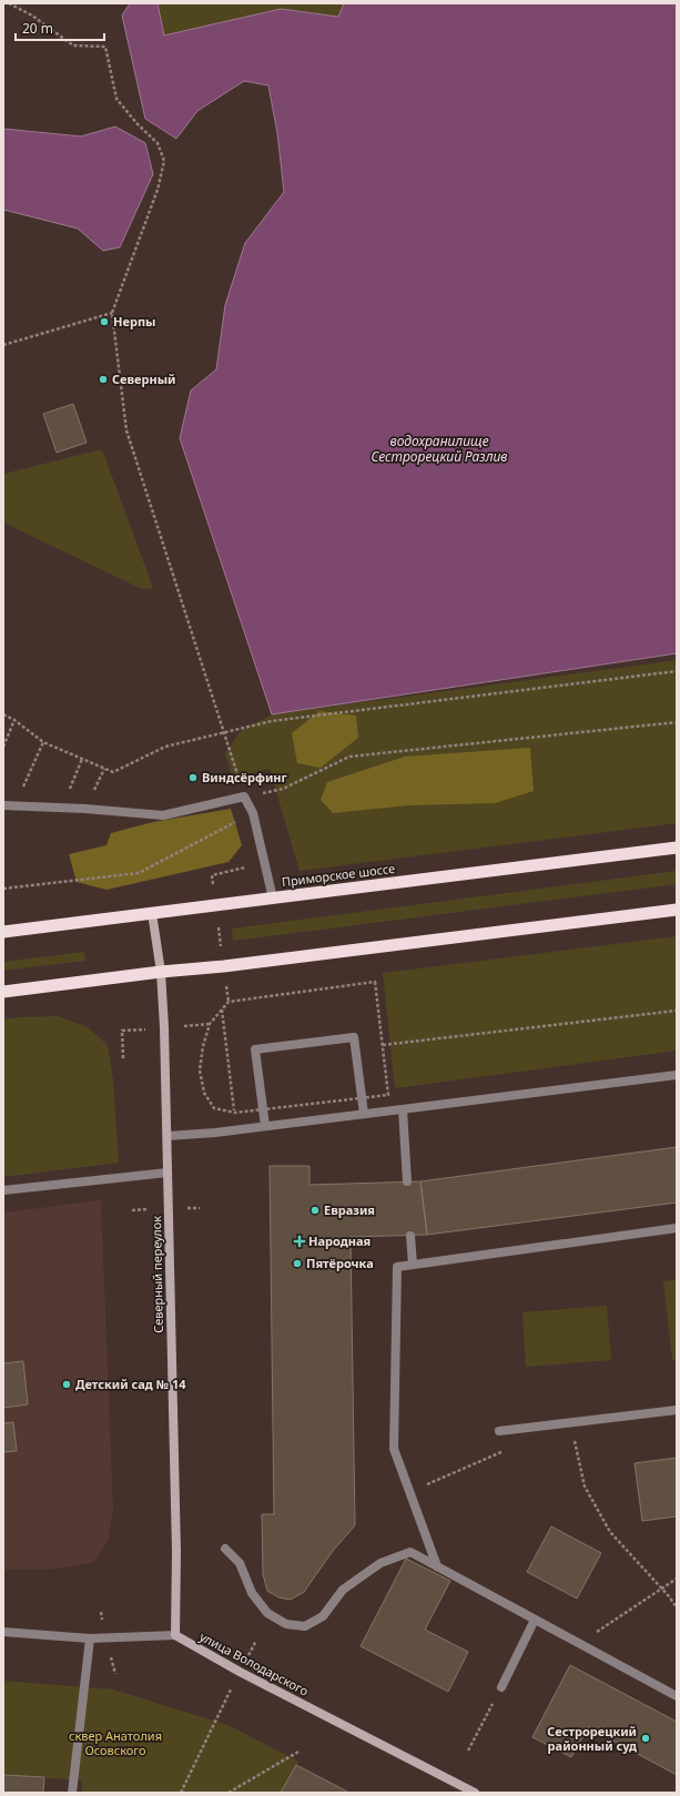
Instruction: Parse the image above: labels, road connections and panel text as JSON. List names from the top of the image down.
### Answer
{
  "streets": {
    "highway": ["Приморское шоссе"],
    "main road": ["Северный переулок", "улица Володарского"]
  },
  "crossings": [
    ["Приморское шоссе", "Северный переулок"],
    ["Северный переулок", "улица Володарского"]
  ],
  "water": ["водохранилище Сестрорецкий Разлив"],
  "parks": ["сквер Анатолия Осовского"],
  "places": {
    "other": [
      "Нерпы",
      "Северный",
      "Виндсёрфинг",
      "Евразия",
      "Пятёрочка",
      "Детский сад № 14",
      "Сестрорецкий районный суд"
    ],
    "health": ["Народная"]
  },
  "scale_bar": "20 m"
}
